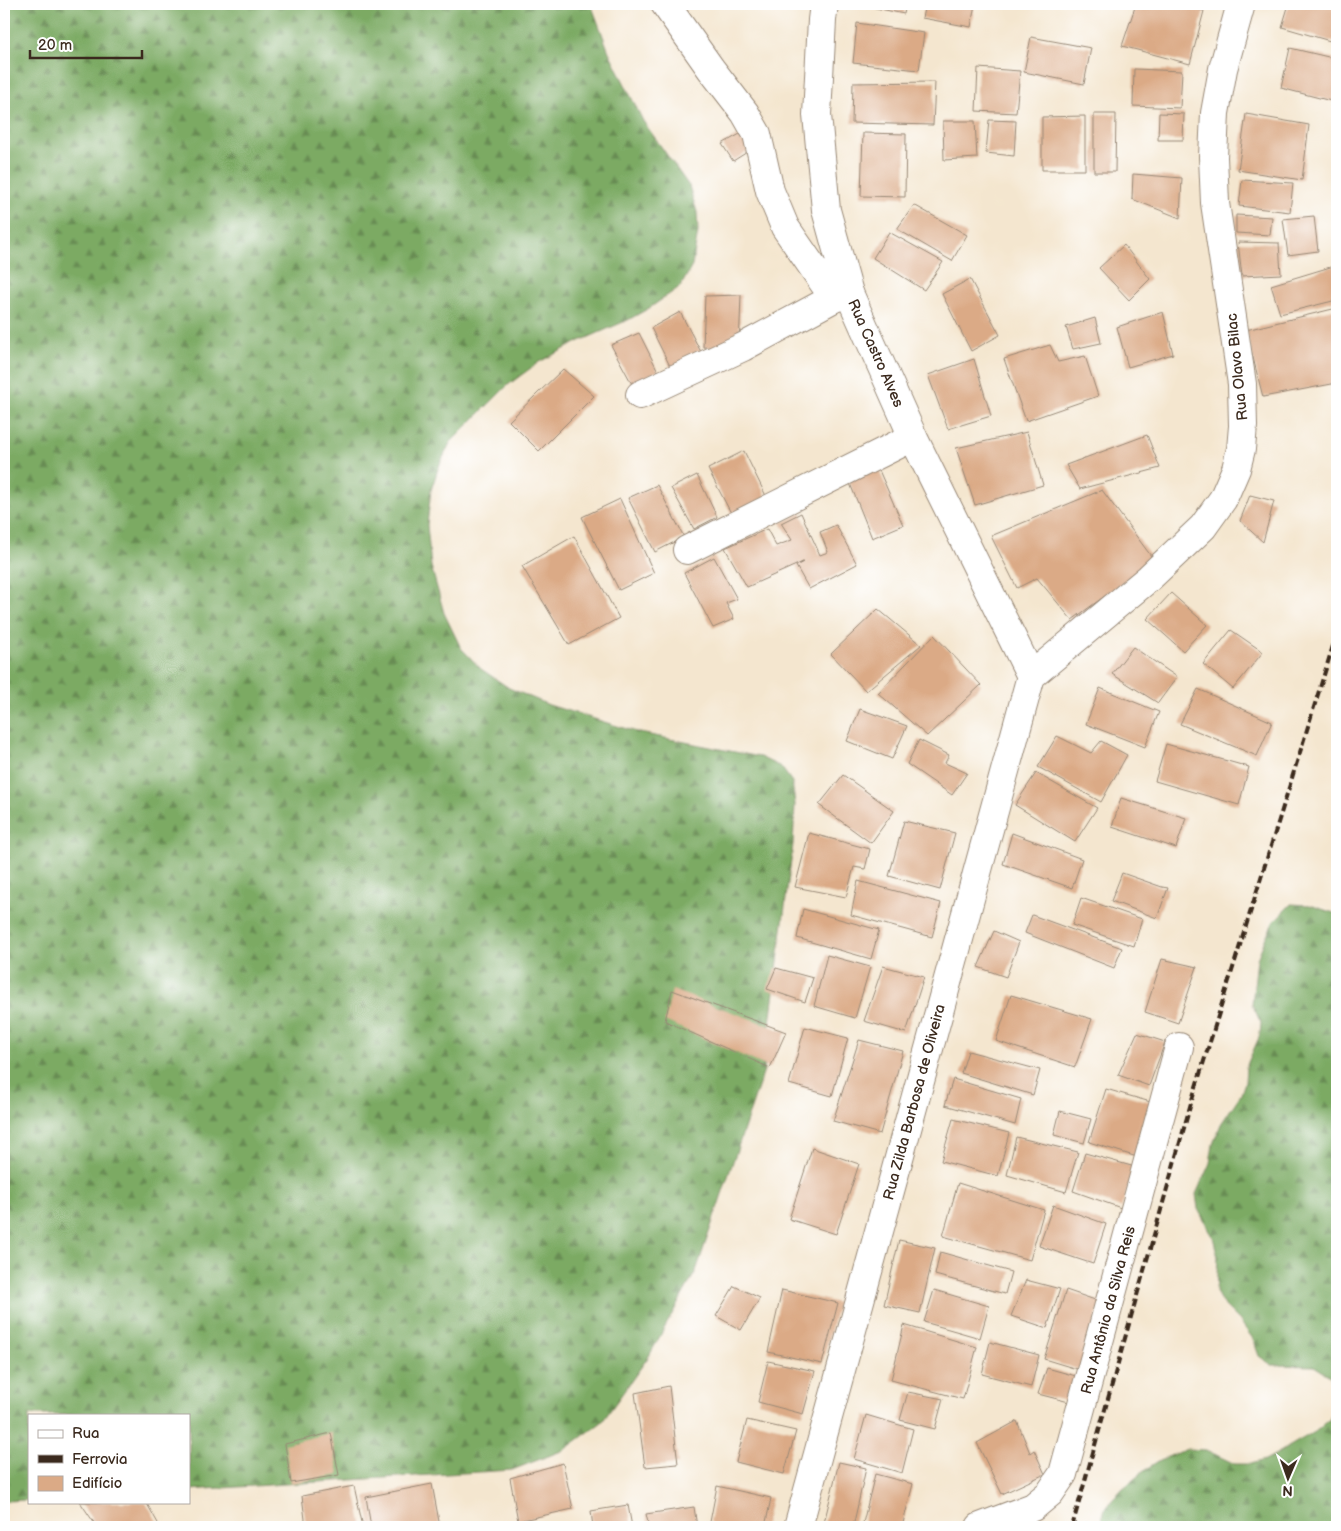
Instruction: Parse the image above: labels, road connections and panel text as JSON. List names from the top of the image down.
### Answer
{
  "streets": {
    "street": [
      "Rua Castro Alves",
      "Rua Olavo Bilac",
      "Rua Zilda Barbosa de Oliveira",
      "Rua Antônio da Silva Reis"
    ]
  },
  "crossings": [
    ["Rua Castro Alves", "Rua Olavo Bilac"],
    ["Rua Castro Alves", "Rua Zilda Barbosa de Oliveira"],
    ["Rua Olavo Bilac", "Rua Zilda Barbosa de Oliveira"]
  ],
  "legend": ["Rua", "Ferrovia", "Edifício"],
  "scale_bar": "20 m",
  "north": "bottom"
}
